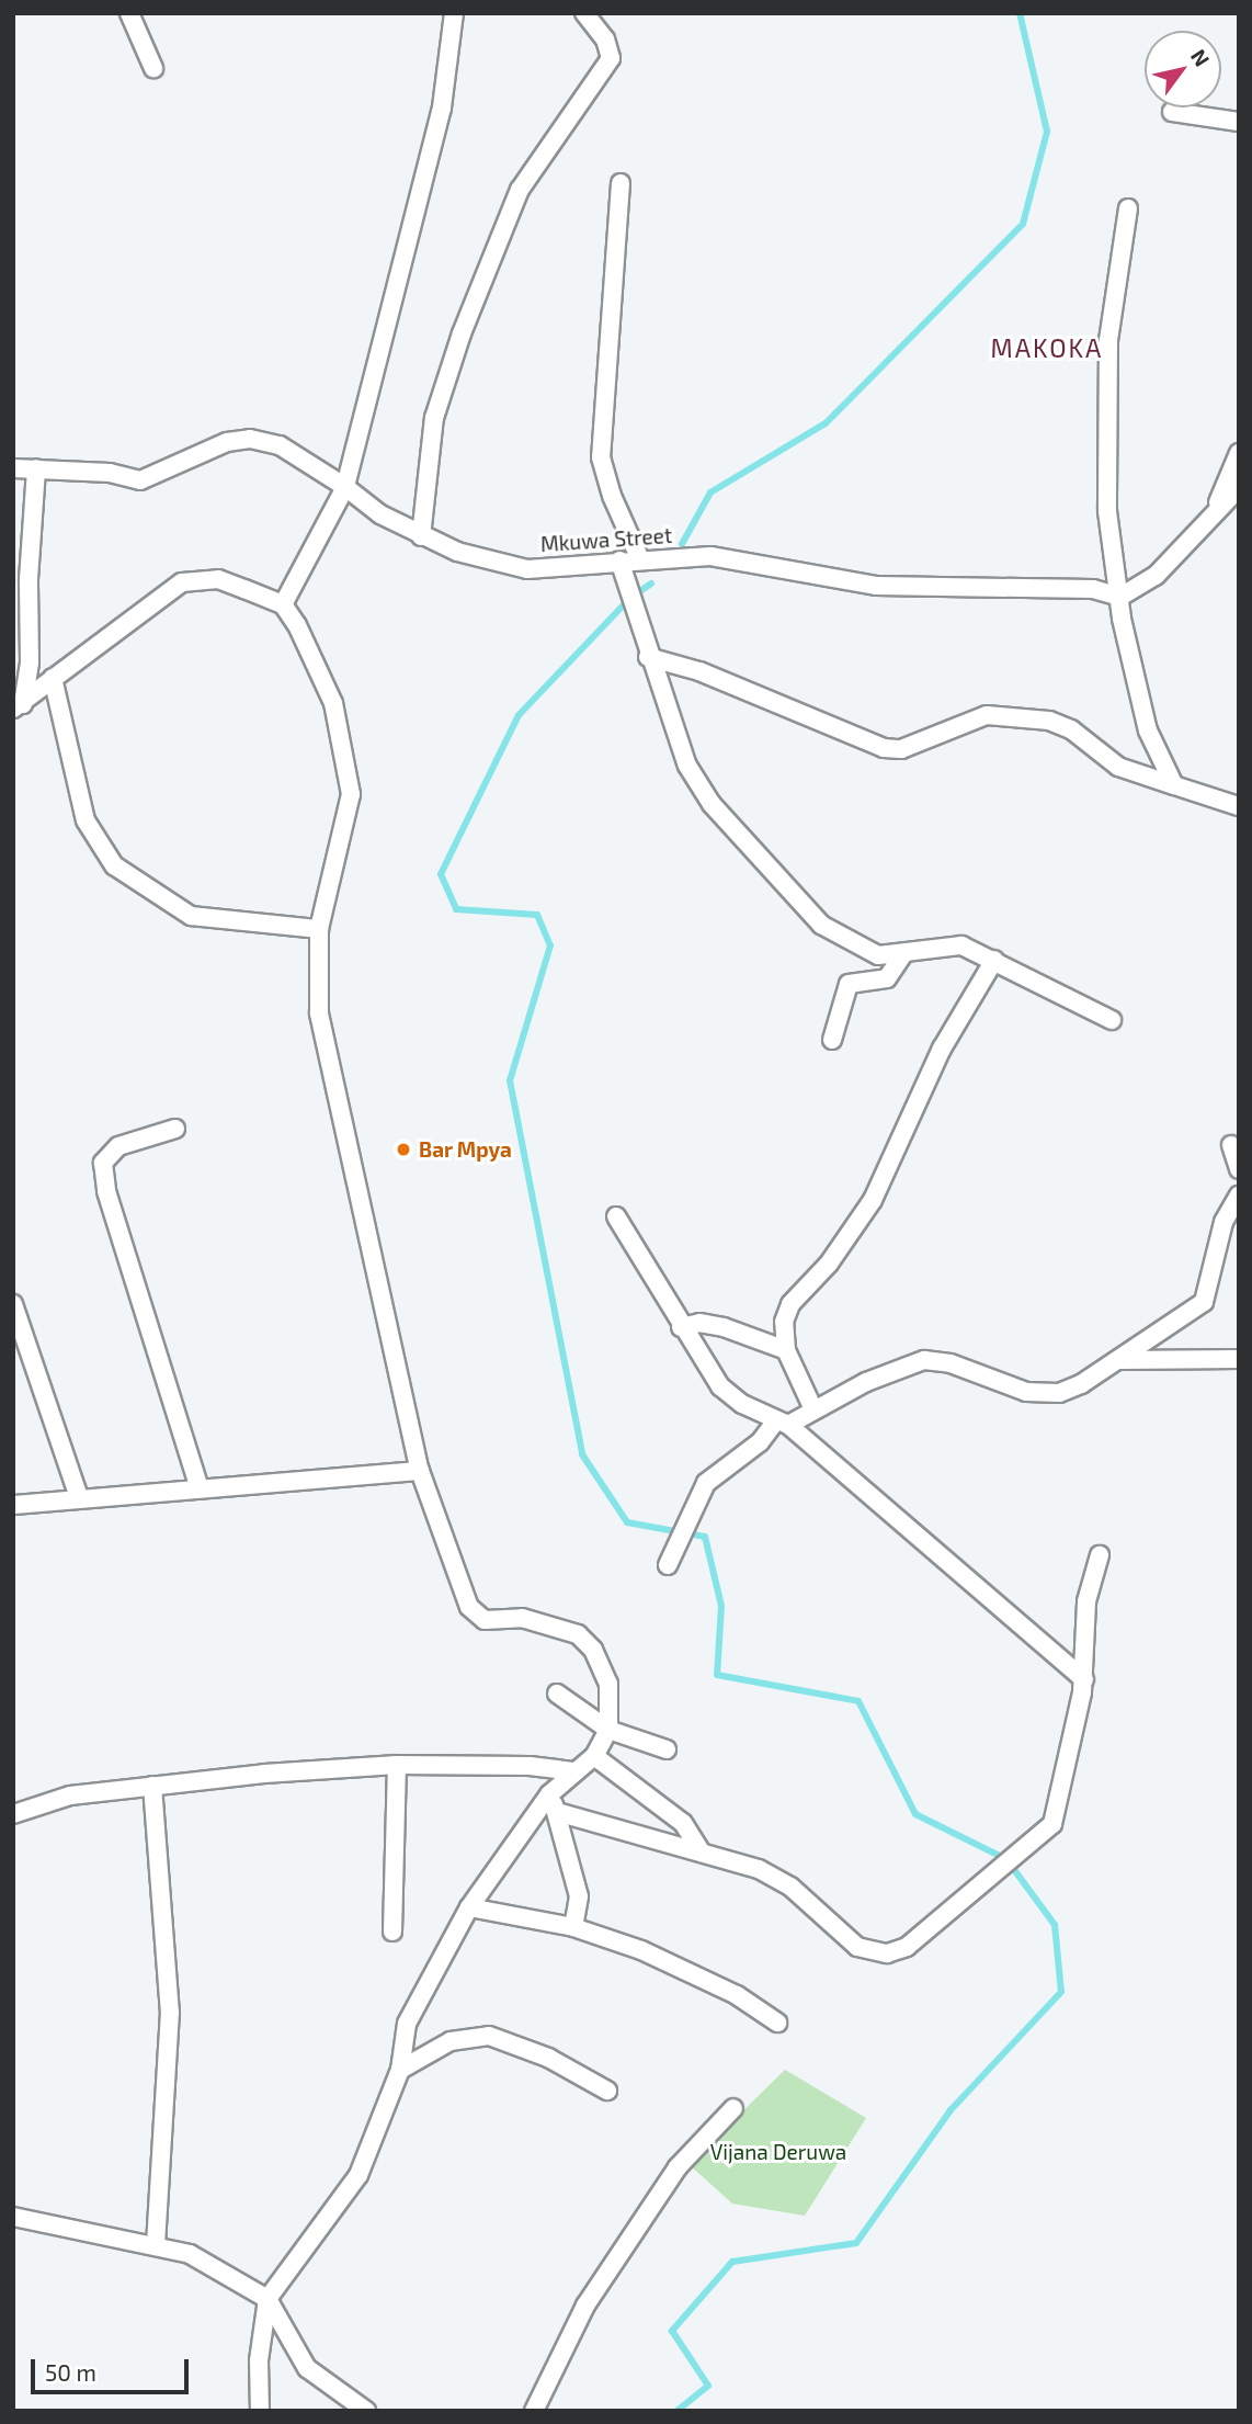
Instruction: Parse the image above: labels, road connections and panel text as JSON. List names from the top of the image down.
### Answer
{
  "streets": {
    "street": ["Mkuwa Street"]
  },
  "districts": ["MAKOKA"],
  "parks": ["Vijana Deruwa"],
  "places": ["Bar Mpya"],
  "scale_bar": "50 m",
  "north": "top right"
}
